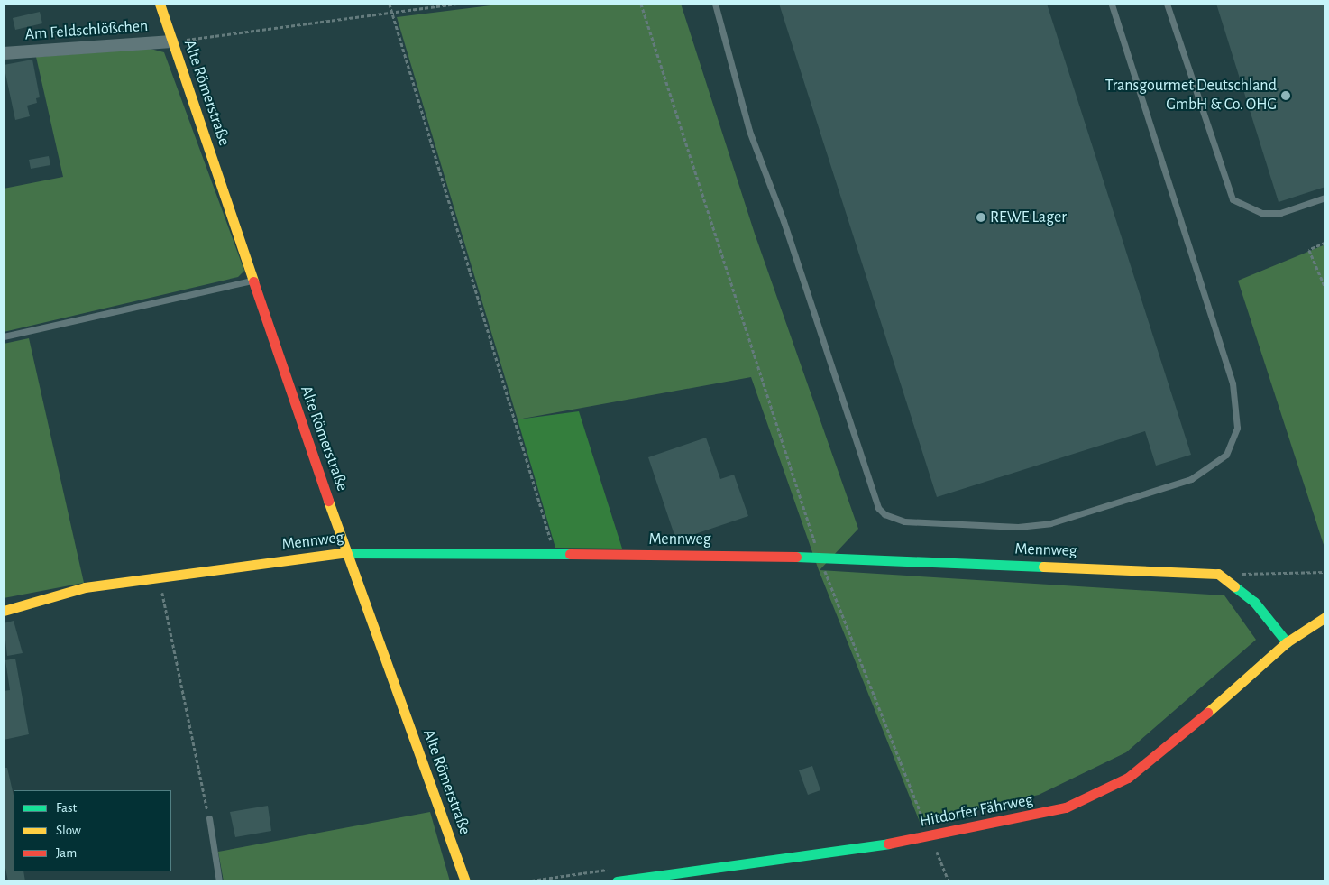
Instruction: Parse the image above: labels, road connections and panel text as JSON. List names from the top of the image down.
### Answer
{
  "streets": {
    "street": [
      "Am Feldschlößchen",
      "Alte Römerstraße",
      "Mennweg",
      "Hitdorfer Fährweg"
    ]
  },
  "crossings": [
    ["Am Feldschlößchen", "Alte Römerstraße"],
    ["Alte Römerstraße", "Mennweg"]
  ],
  "places": ["Transgourmet Deutschland GmbH & Co. OHG", "REWE Lager"],
  "legend": ["Fast", "Slow", "Jam"]
}
